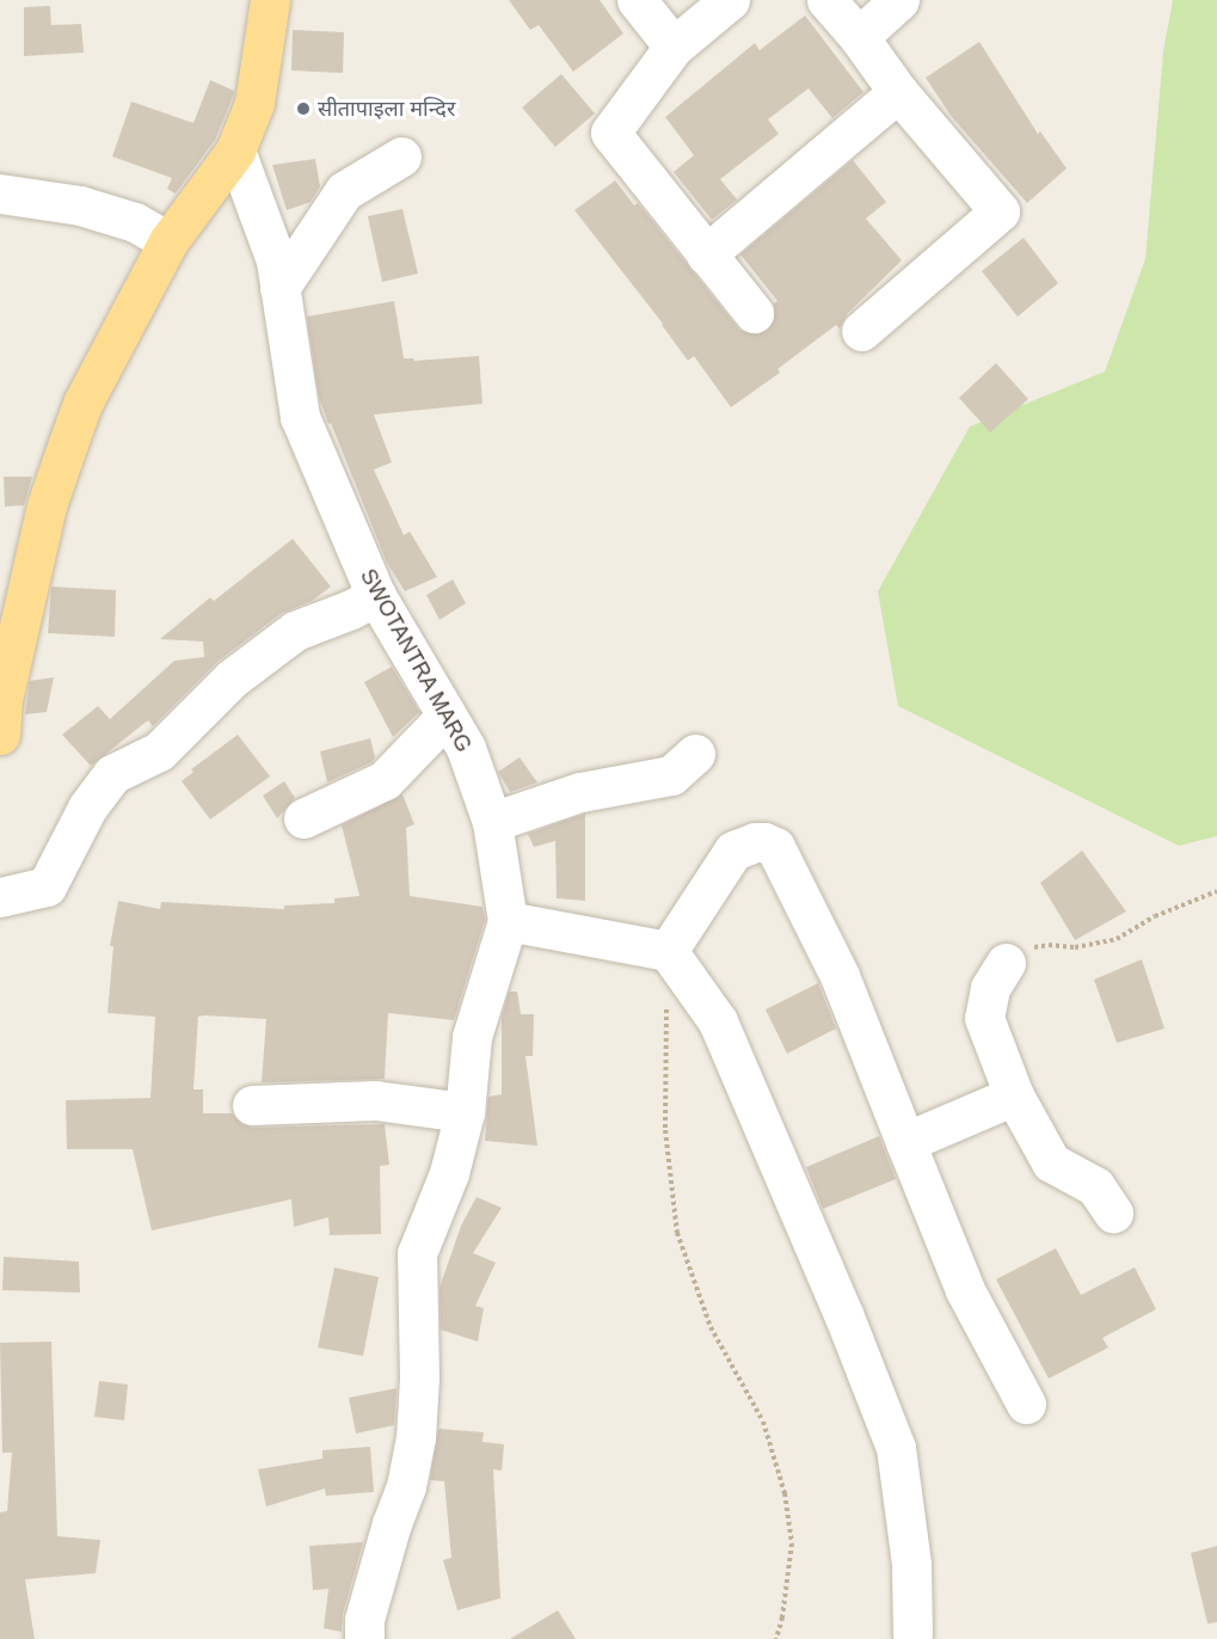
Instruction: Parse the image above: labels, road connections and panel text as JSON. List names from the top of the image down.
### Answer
{
  "streets": {
    "street": ["SWOTANTRA MARG"]
  },
  "places": ["सीतापाइला मन्दिर"]
}
